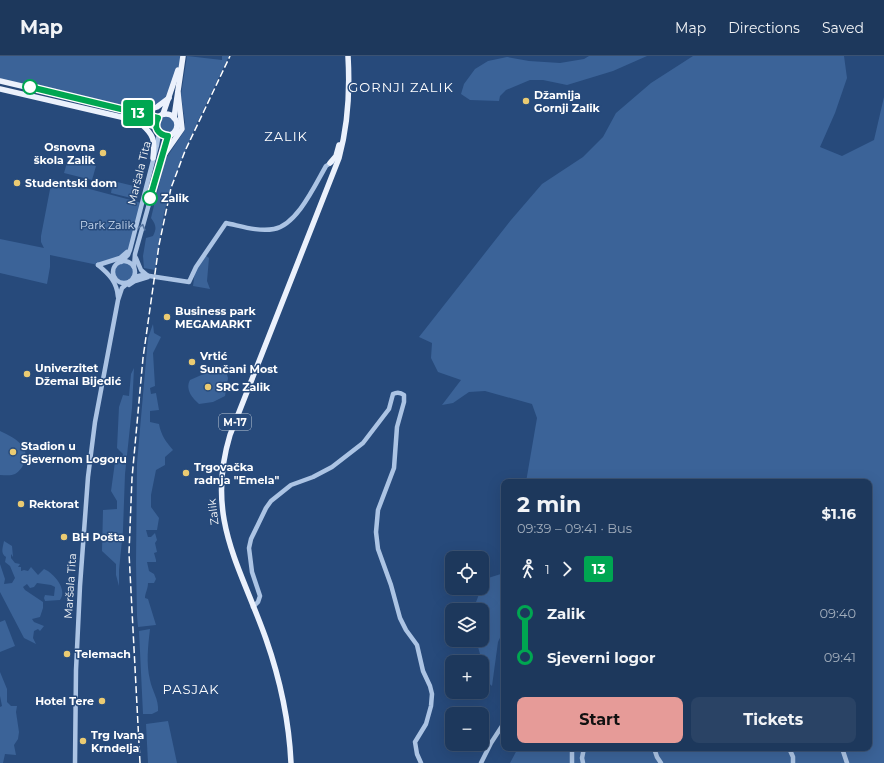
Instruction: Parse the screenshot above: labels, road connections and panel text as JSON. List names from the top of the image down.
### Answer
{
  "streets": {
    "main road": ["M-17", "Zalik"],
    "street": ["Maršala Tita"]
  },
  "crossings": [
    ["M-17", "Zalik"]
  ],
  "districts": ["GORNJI ZALIK", "ZALIK", "PASJAK"],
  "parks": ["Park Zalik"],
  "places": [
    "Džamija Gornji Zalik",
    "Osnovna škola Zalik",
    "Studentski dom",
    "Zalik",
    "Business park MEGAMARKT",
    "Vrtić Sunčani Most",
    "Univerzitet Džemal Bijedić",
    "SRC Zalik",
    "Stadion u Sjevernom Logoru",
    "Trgovačka radnja \"Emela\"",
    "Rektorat",
    "BH Pošta",
    "Telemach",
    "Hotel Tere",
    "Trg Ivana Krndelja"
  ],
  "lines": ["bus line 13"],
  "page": {
    "header": "Map",
    "nav": ["Map", "Directions", "Saved"],
    "on_map": "13",
    "heading": ["2 min", "09:39 – 09:41 · Bus", "$1.16"],
    "legs": ["1", "13"],
    "map_buttons": ["+", "−"],
    "list": [
      {
        "name": "Zalik",
        "value": "09:40"
      },
      {
        "name": "Sjeverni logor",
        "value": "09:41"
      }
    ],
    "buttons": ["Start", "Tickets"]
  }
}
